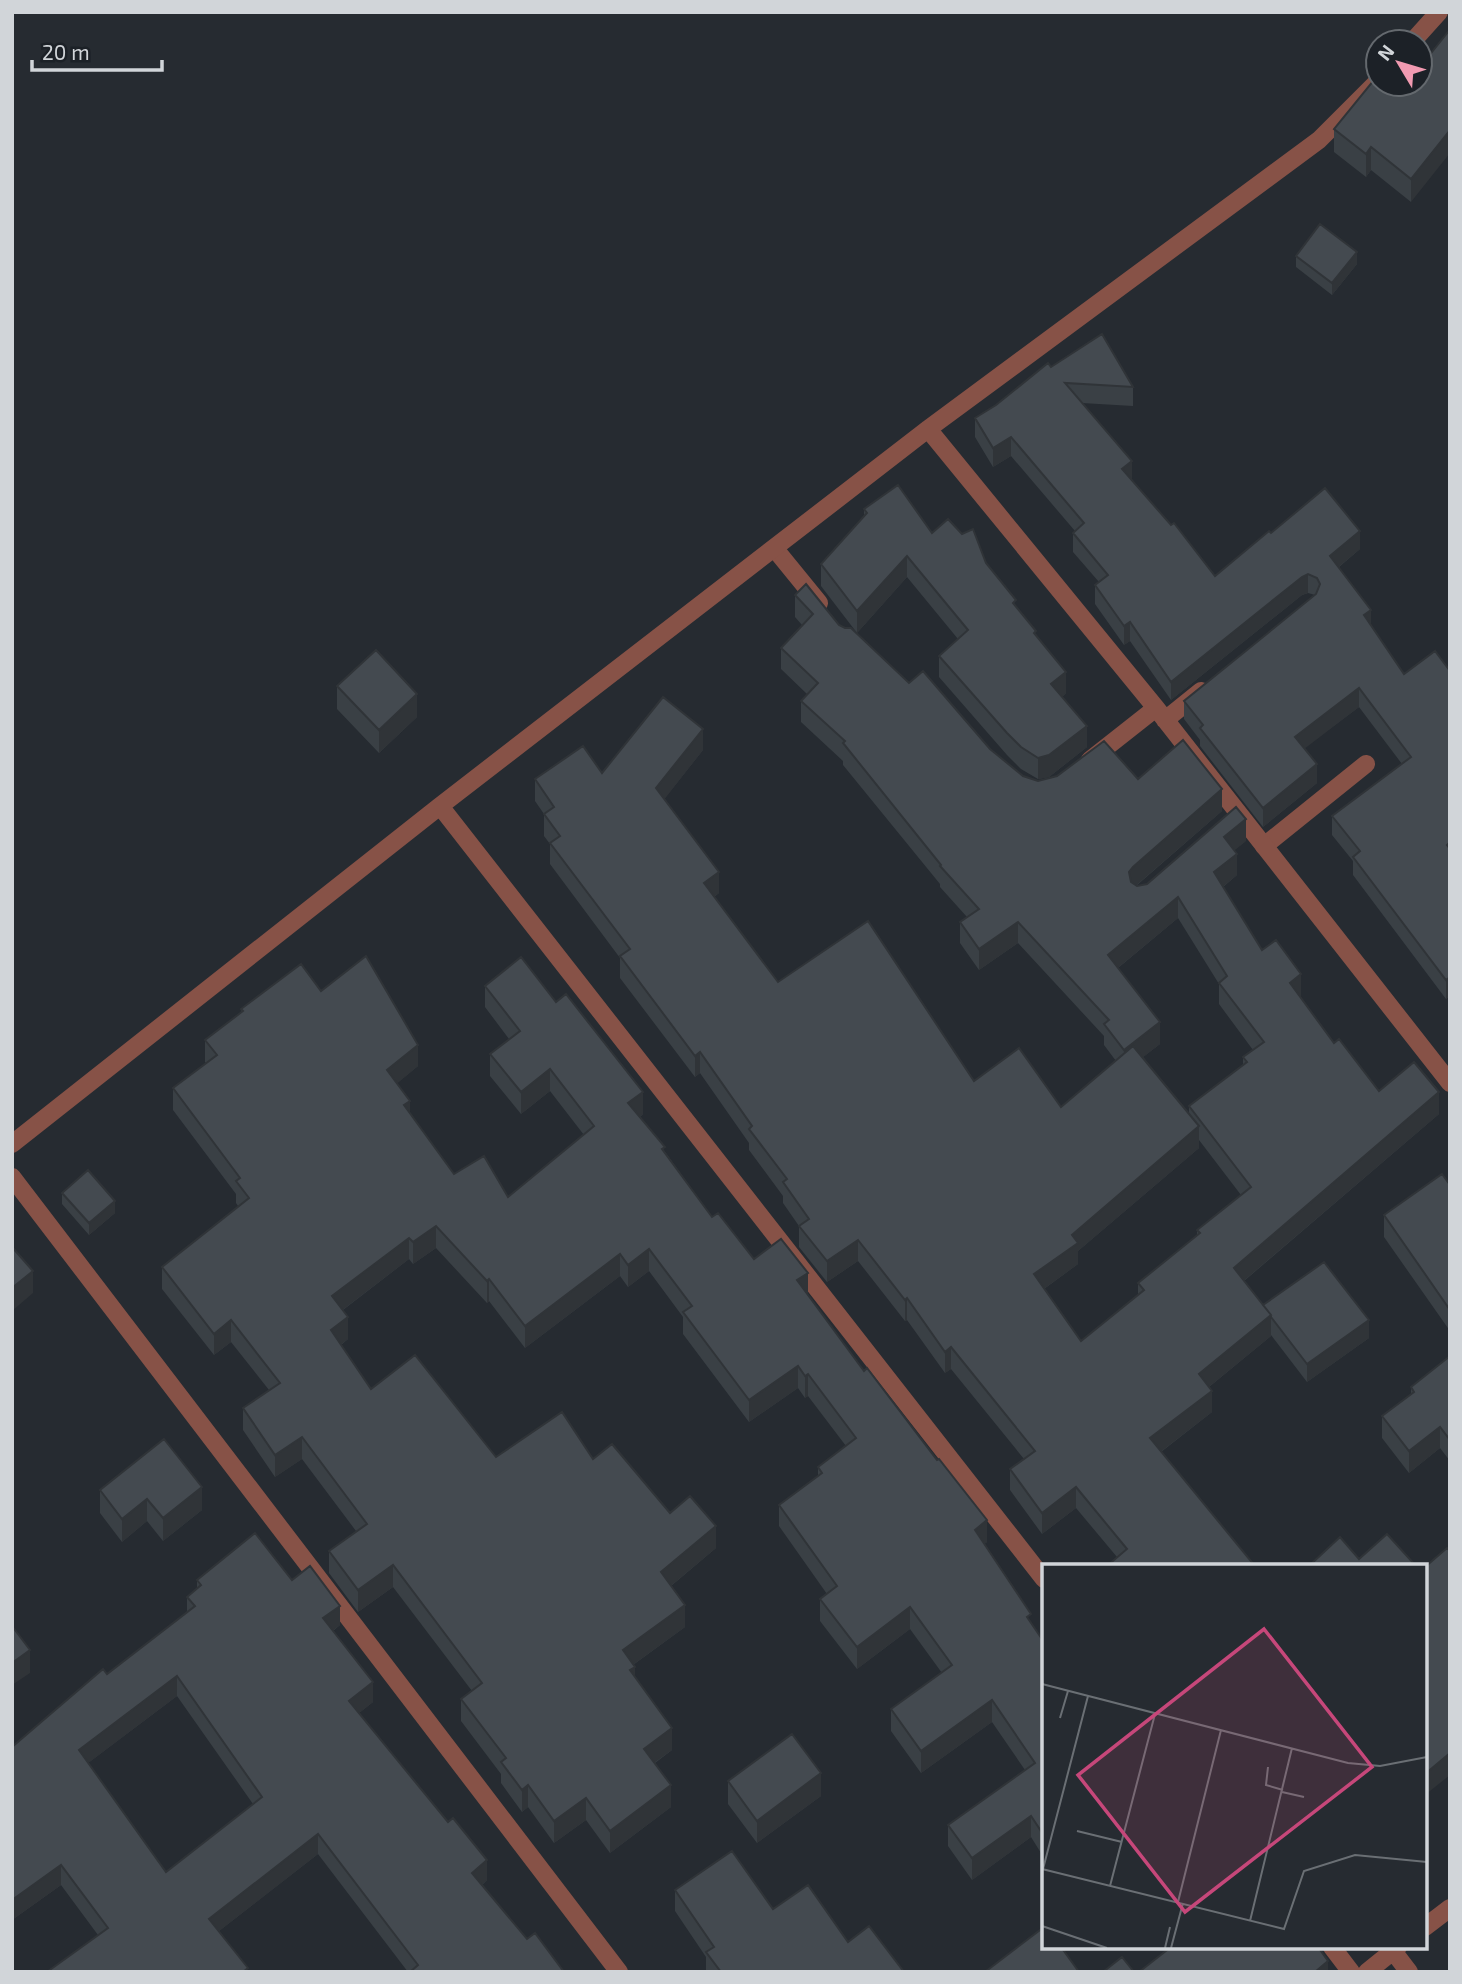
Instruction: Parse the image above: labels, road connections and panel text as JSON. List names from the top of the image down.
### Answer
{
  "scale_bar": "20 m",
  "north": "top left"
}
